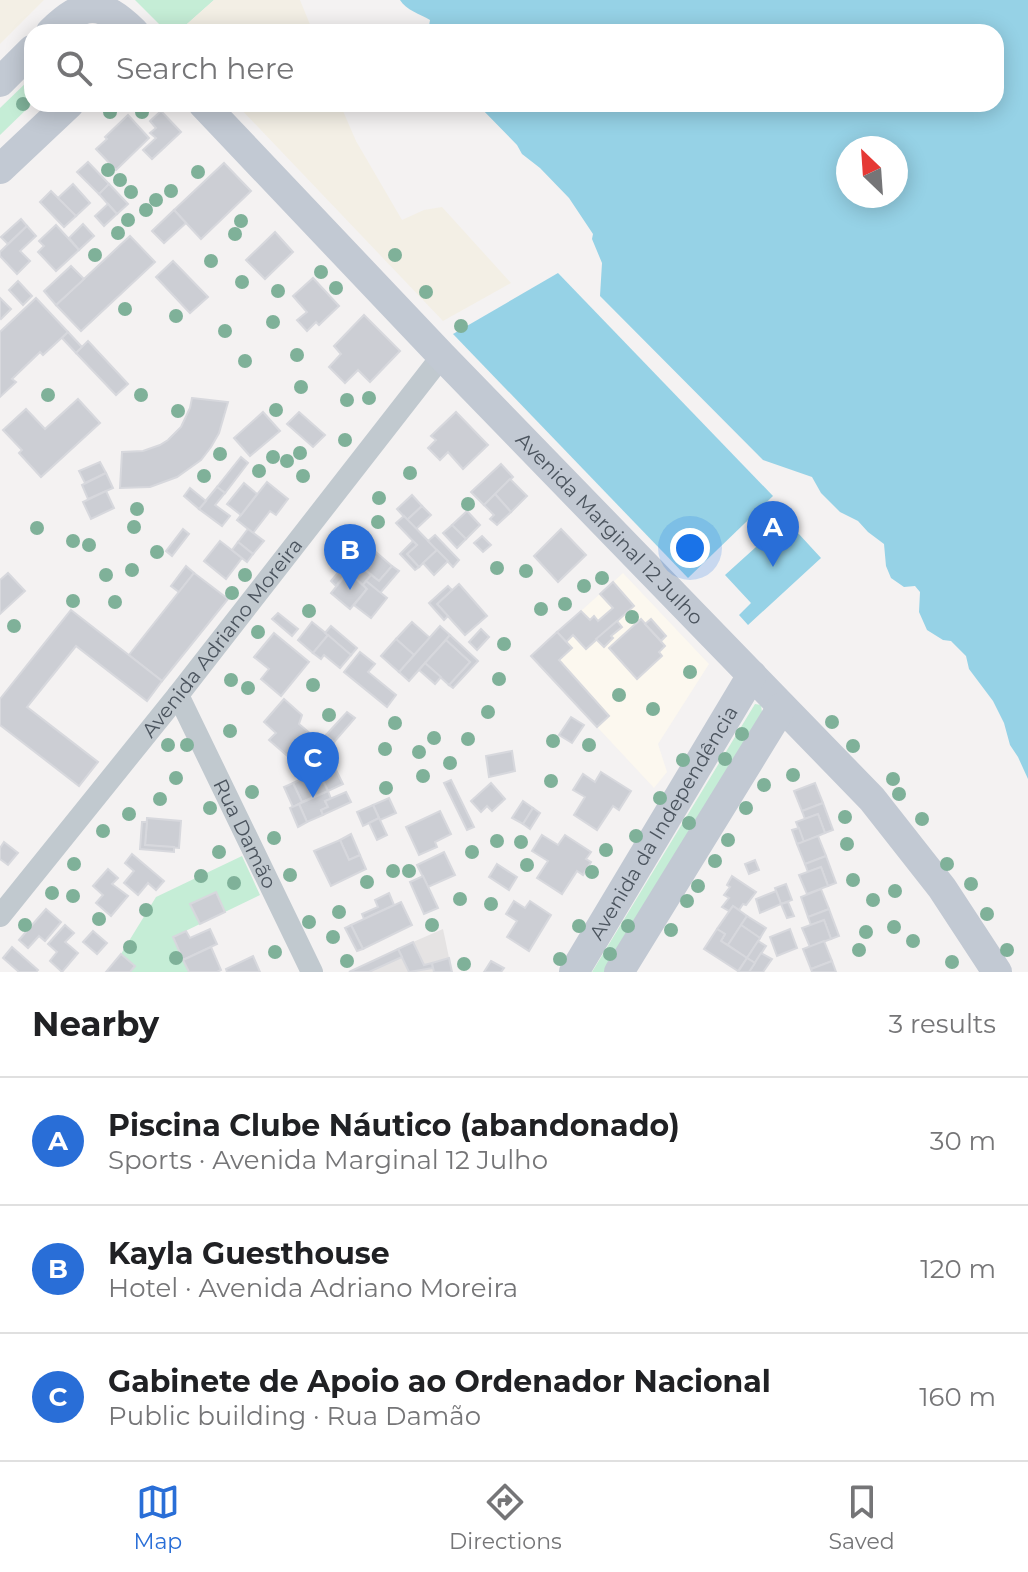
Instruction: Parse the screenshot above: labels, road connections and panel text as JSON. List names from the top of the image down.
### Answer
{
  "streets": {
    "street": [
      "Avenida Marginal 12 Julho",
      "Avenida Adriano Moreira",
      "Avenida da Independência",
      "Rua Damão"
    ]
  },
  "crossings": [
    ["Avenida Marginal 12 Julho", "Avenida Adriano Moreira"],
    ["Avenida Marginal 12 Julho", "Avenida da Independência"],
    ["Avenida Adriano Moreira", "Rua Damão"]
  ],
  "north": "top left",
  "page": {
    "search": "Search here",
    "pins": ["A", "B", "C"],
    "heading": ["Nearby", "3 results"],
    "list": [
      {
        "mark": "A",
        "name": "Piscina Clube Náutico (abandonado)",
        "note": "Sports · Avenida Marginal 12 Julho",
        "value": "30 m"
      },
      {
        "mark": "B",
        "name": "Kayla Guesthouse",
        "note": "Hotel · Avenida Adriano Moreira",
        "value": "120 m"
      },
      {
        "mark": "C",
        "name": "Gabinete de Apoio ao Ordenador Nacional",
        "note": "Public building · Rua Damão",
        "value": "160 m"
      }
    ],
    "nav": ["Map", "Directions", "Saved"]
  }
}
